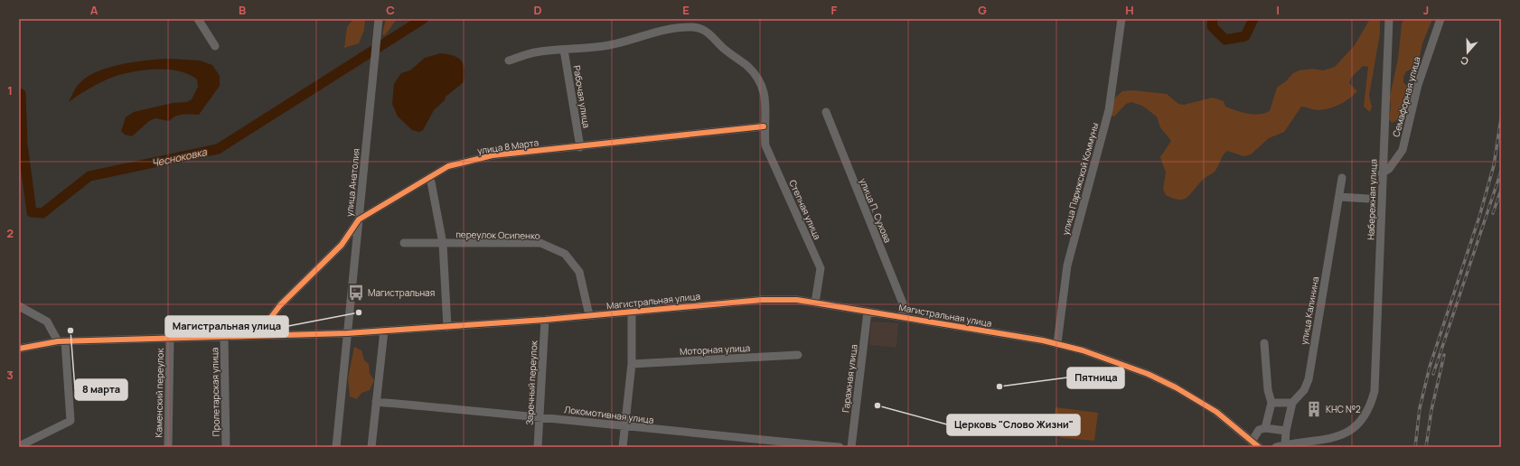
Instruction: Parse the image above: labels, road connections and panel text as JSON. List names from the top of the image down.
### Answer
{
  "streets": {
    "street": [
      "Рабочая улица",
      "Семафорная улица",
      "улица 8 Марта",
      "улица Парижской Коммуны",
      "улица Анатолия",
      "Набережная улица",
      "Степная улица",
      "улица П. Сухова",
      "переулок Осипенко",
      "Магистральная улица",
      "улица Калинина",
      "Моторная улица",
      "Гаражная улица",
      "Заречный переулок",
      "Пролетарская улица",
      "Каменский переулок",
      "Локомотивная улица"
    ]
  },
  "crossings": [
    ["Рабочая улица", "улица 8 Марта"],
    ["Семафорная улица", "Набережная улица"],
    ["улица 8 Марта", "улица Анатолия"],
    ["улица 8 Марта", "Степная улица"],
    ["улица 8 Марта", "Магистральная улица"],
    ["улица Парижской Коммуны", "Магистральная улица"],
    ["улица Анатолия", "Магистральная улица"],
    ["Степная улица", "Магистральная улица"],
    ["улица П. Сухова", "Магистральная улица"],
    ["переулок Осипенко", "Магистральная улица"],
    ["Магистральная улица", "Гаражная улица"],
    ["Магистральная улица", "Заречный переулок"],
    ["Магистральная улица", "Пролетарская улица"],
    ["Магистральная улица", "Каменский переулок"],
    ["Заречный переулок", "Локомотивная улица"]
  ],
  "water": ["Чесноковка"],
  "places": {
    "bus stop": ["Магистральная"],
    "other": [
      "Магистральная улица",
      "8 марта",
      "Пятница",
      "Церковь \"Слово Жизни\""
    ],
    "building": ["КНС №2"]
  },
  "north": "bottom",
  "grid": {
    "columns": [
      "A",
      "B",
      "C",
      "D",
      "E",
      "F",
      "G",
      "H",
      "I",
      "J"
    ],
    "rows": ["1", "2", "3"]
  }
}
